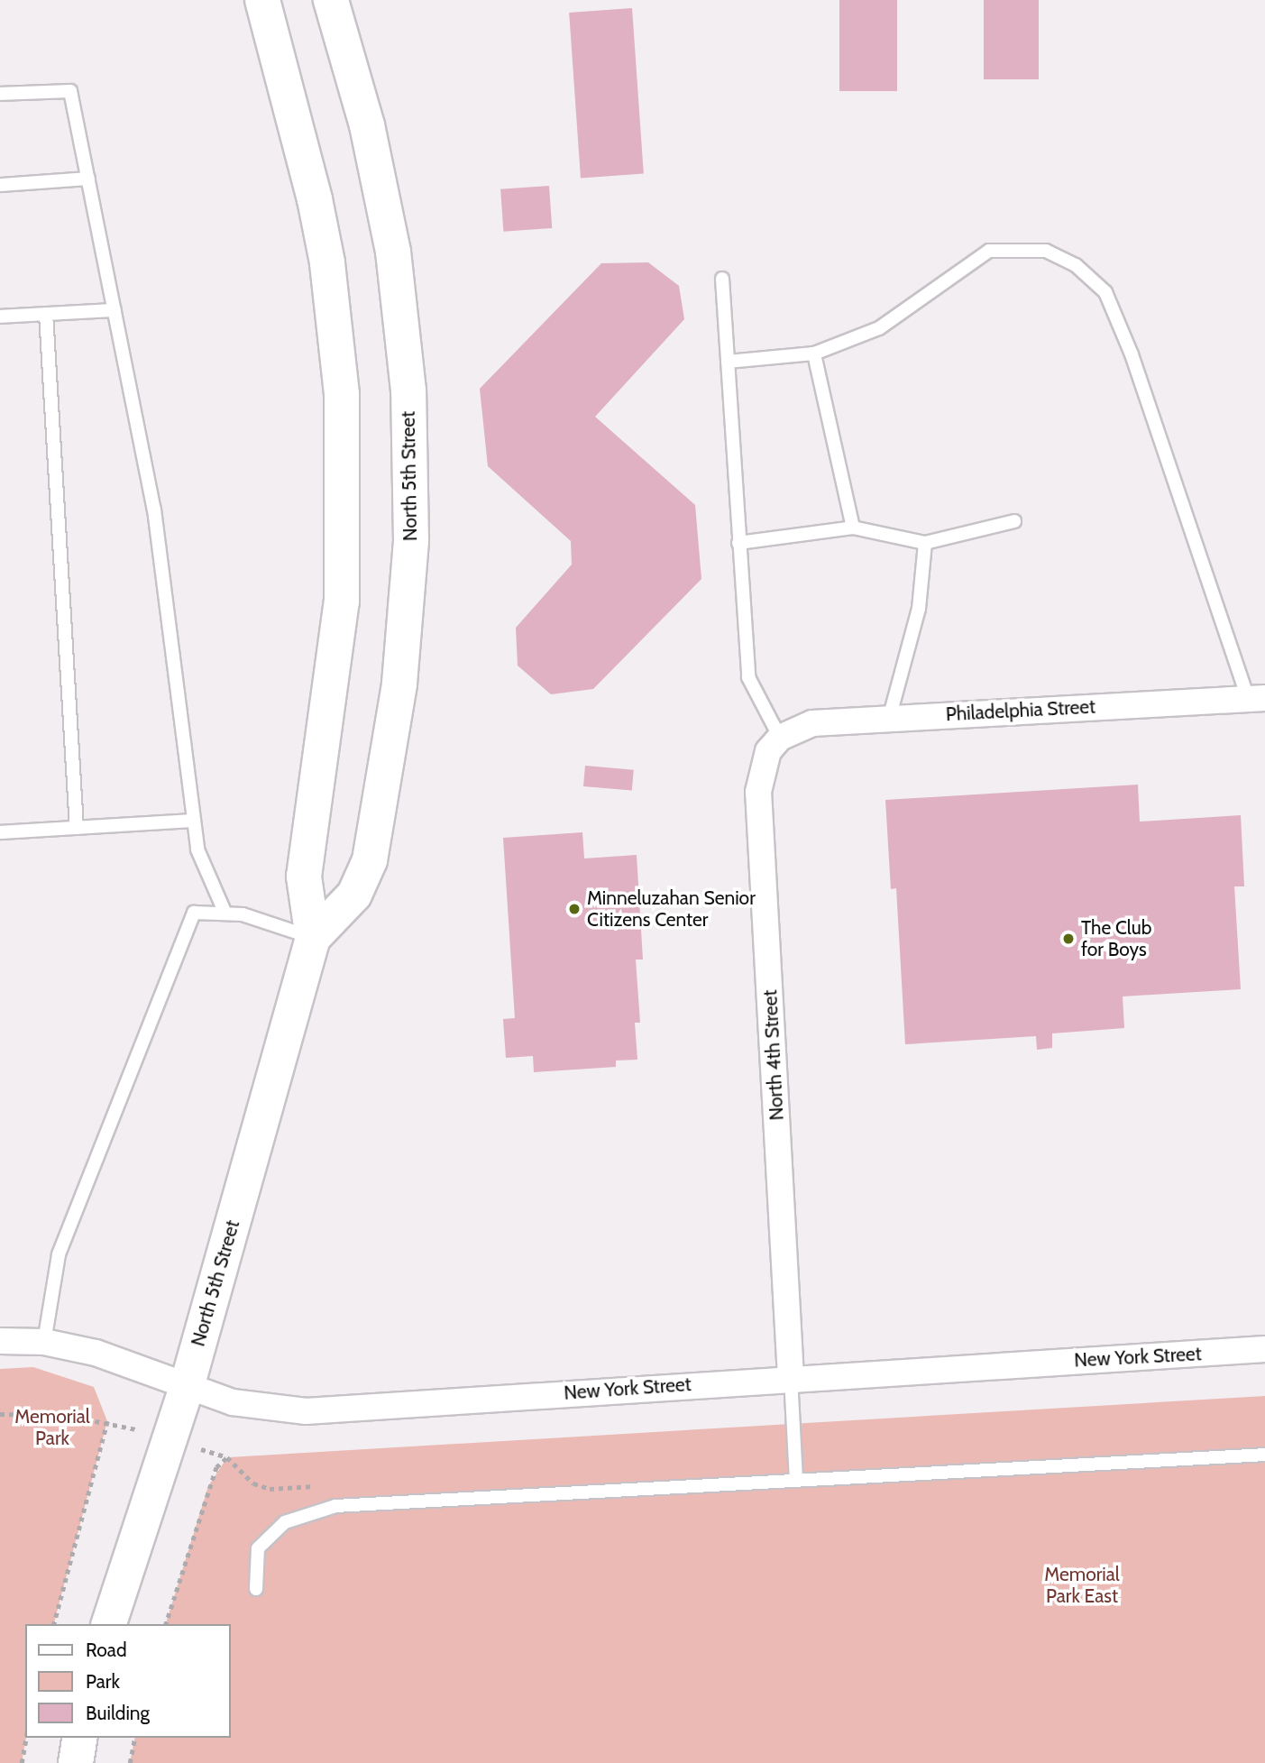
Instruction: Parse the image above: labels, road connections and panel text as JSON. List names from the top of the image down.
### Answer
{
  "streets": {
    "main road": ["North 5th Street"],
    "street": ["Philadelphia Street", "North 4th Street", "New York Street"]
  },
  "crossings": [
    ["North 5th Street", "New York Street"],
    ["Philadelphia Street", "North 4th Street"],
    ["North 4th Street", "New York Street"]
  ],
  "parks": ["Memorial Park", "Memorial Park East"],
  "places": ["Minneluzahan Senior Citizens Center", "The Club for Boys"],
  "legend": ["Road", "Park", "Building"]
}
